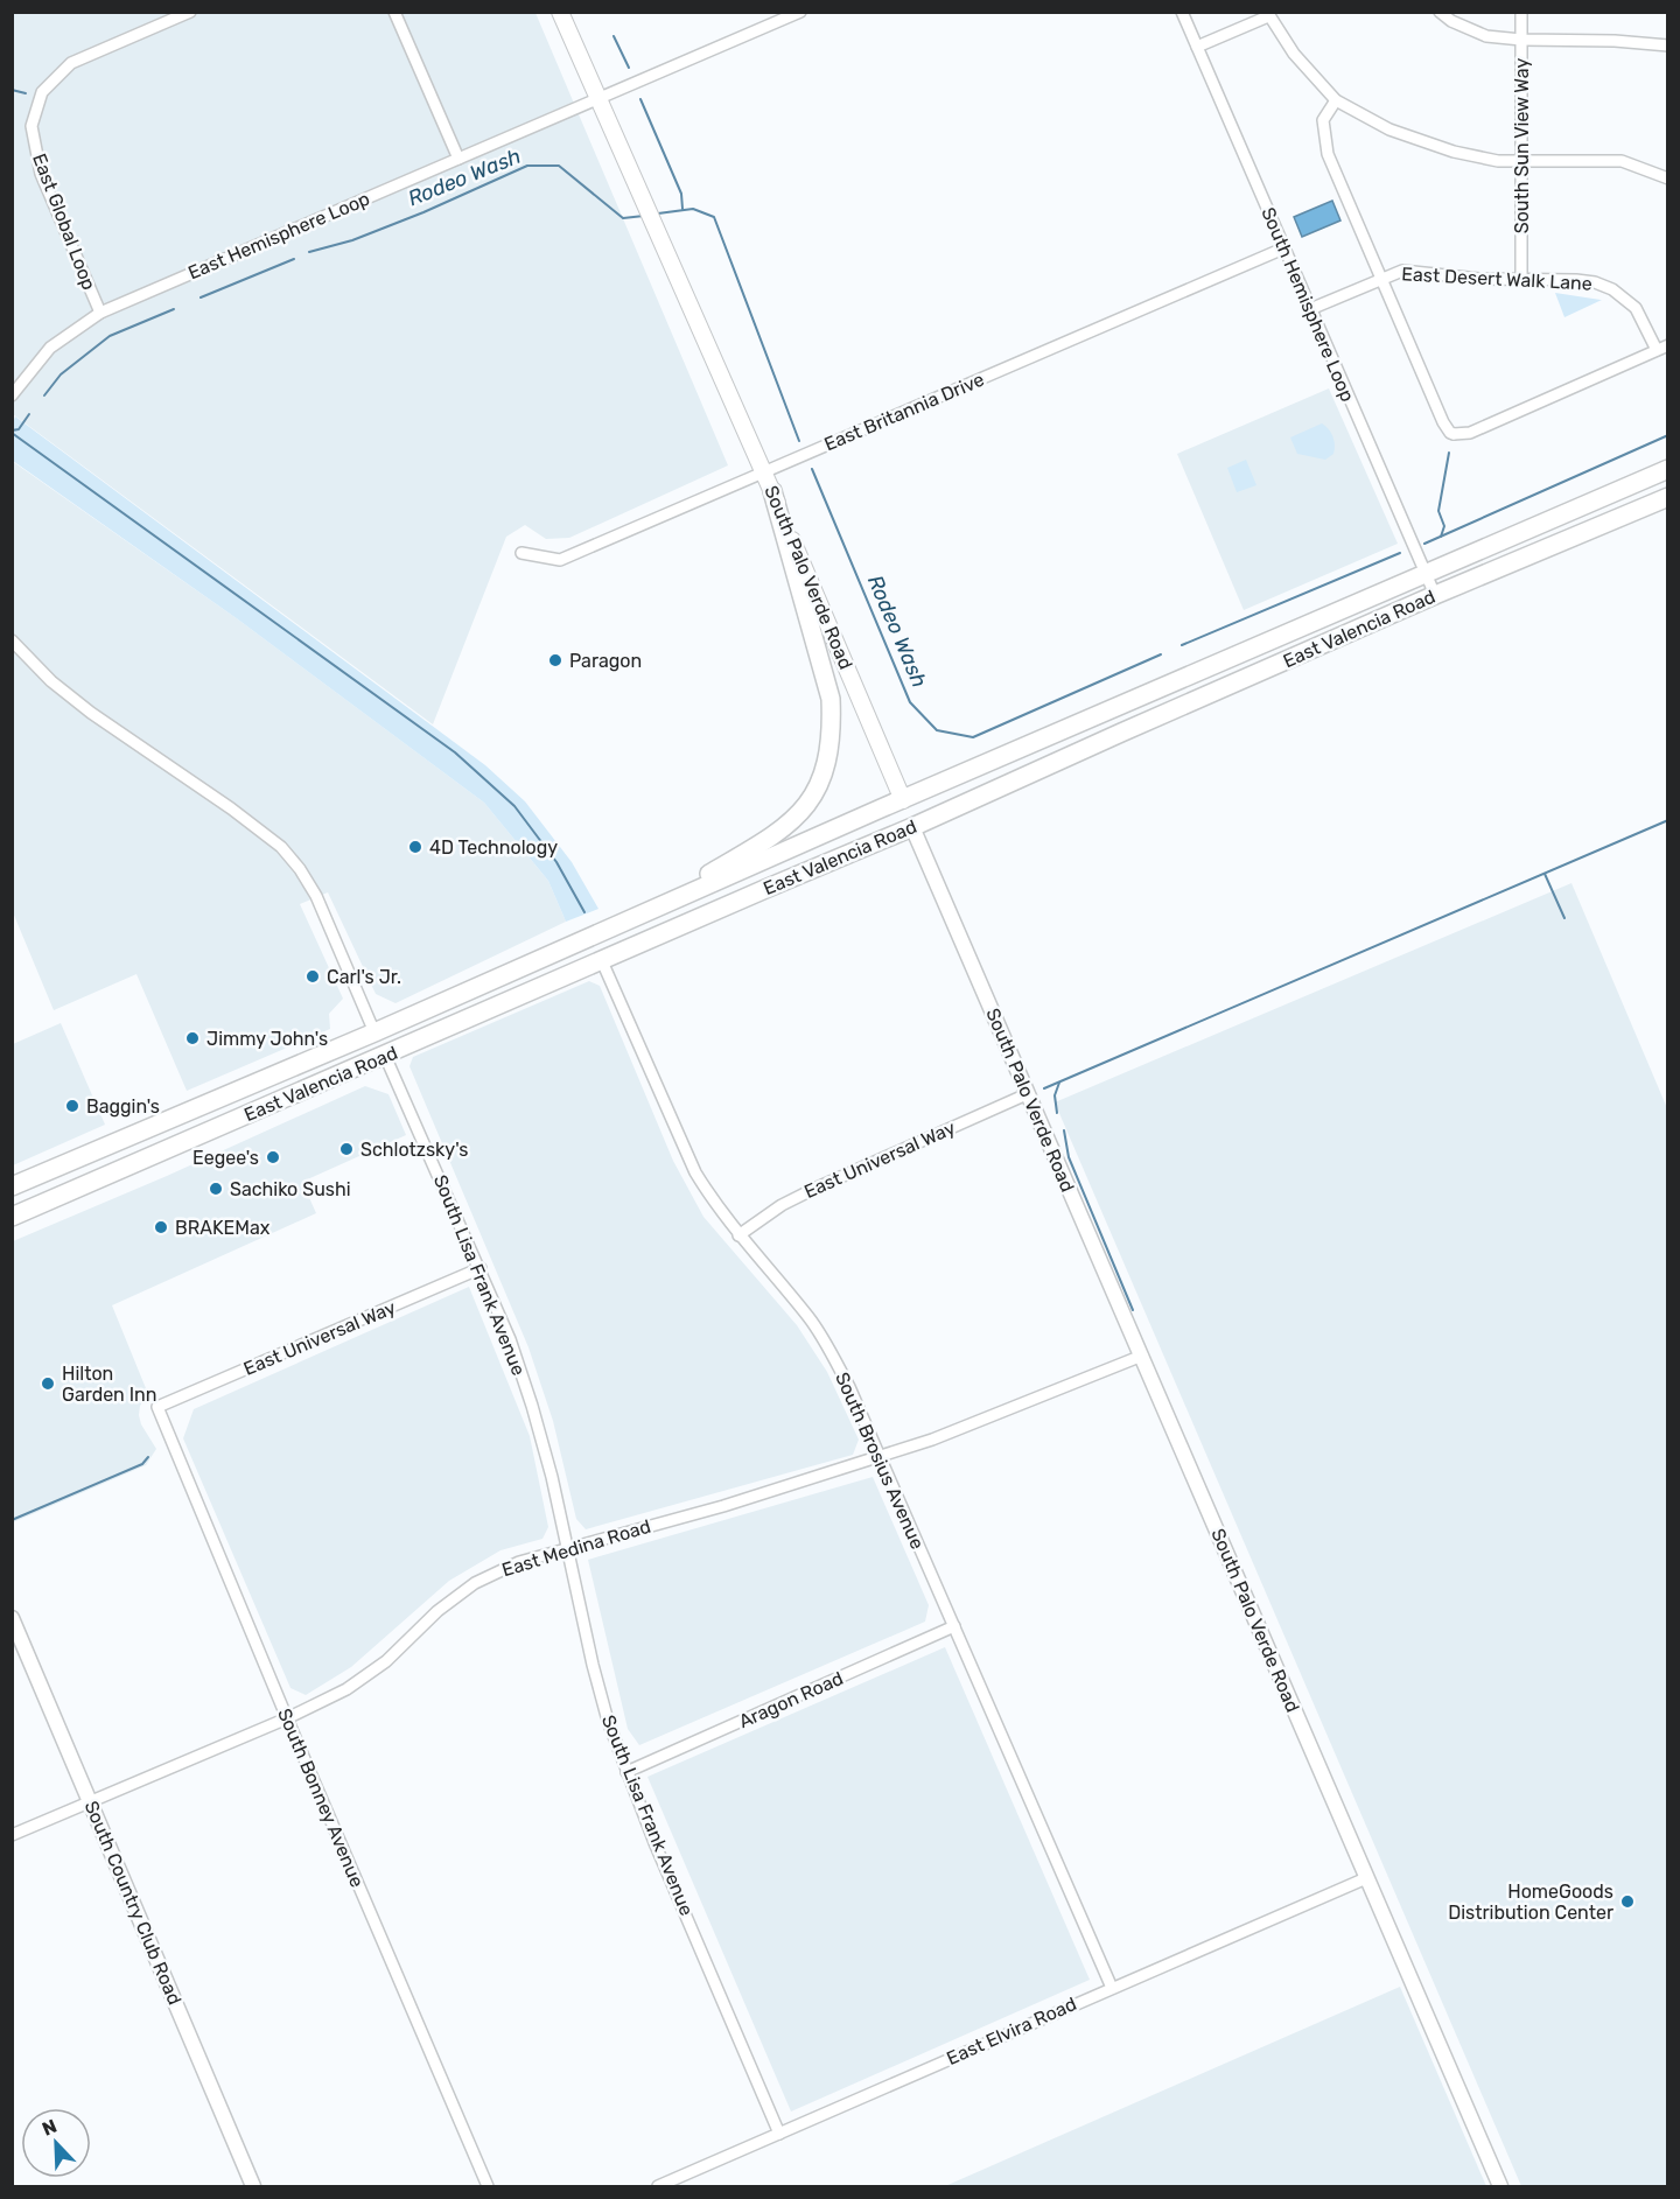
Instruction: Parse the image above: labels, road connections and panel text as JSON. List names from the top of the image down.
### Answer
{
  "streets": {
    "main road": ["South Palo Verde Road", "East Valencia Road"],
    "street": [
      "South Sun View Way",
      "East Global Loop",
      "East Hemisphere Loop",
      "East Desert Walk Lane",
      "South Hemisphere Loop",
      "East Britannia Drive",
      "East Universal Way",
      "South Lisa Frank Avenue",
      "South Brosius Avenue",
      "East Medina Road",
      "Aragon Road",
      "South Bonney Avenue",
      "South Country Club Road",
      "East Elvira Road"
    ]
  },
  "crossings": [
    ["South Sun View Way", "East Desert Walk Lane"],
    ["East Global Loop", "East Hemisphere Loop"],
    ["East Hemisphere Loop", "South Palo Verde Road"],
    ["East Desert Walk Lane", "South Hemisphere Loop"],
    ["South Hemisphere Loop", "East Britannia Drive"],
    ["South Hemisphere Loop", "East Valencia Road"],
    ["East Britannia Drive", "South Palo Verde Road"],
    ["South Palo Verde Road", "East Valencia Road"],
    ["South Palo Verde Road", "East Universal Way"],
    ["South Palo Verde Road", "East Medina Road"],
    ["South Palo Verde Road", "East Elvira Road"],
    ["East Valencia Road", "South Lisa Frank Avenue"],
    ["East Valencia Road", "South Brosius Avenue"],
    ["East Universal Way", "South Lisa Frank Avenue"],
    ["East Universal Way", "South Brosius Avenue"],
    ["East Universal Way", "South Bonney Avenue"],
    ["South Lisa Frank Avenue", "East Medina Road"],
    ["South Lisa Frank Avenue", "Aragon Road"],
    ["South Lisa Frank Avenue", "East Elvira Road"],
    ["South Brosius Avenue", "East Medina Road"],
    ["South Brosius Avenue", "Aragon Road"],
    ["South Brosius Avenue", "East Elvira Road"],
    ["East Medina Road", "South Bonney Avenue"],
    ["East Medina Road", "South Country Club Road"]
  ],
  "water": ["Rodeo Wash"],
  "places": [
    "Paragon",
    "4D Technology",
    "Carl's Jr.",
    "Jimmy John's",
    "Baggin's",
    "Schlotzsky's",
    "Eegee's",
    "Sachiko Sushi",
    "BRAKEMax",
    "Hilton Garden Inn",
    "HomeGoods Distribution Center"
  ],
  "north": "top left"
}
